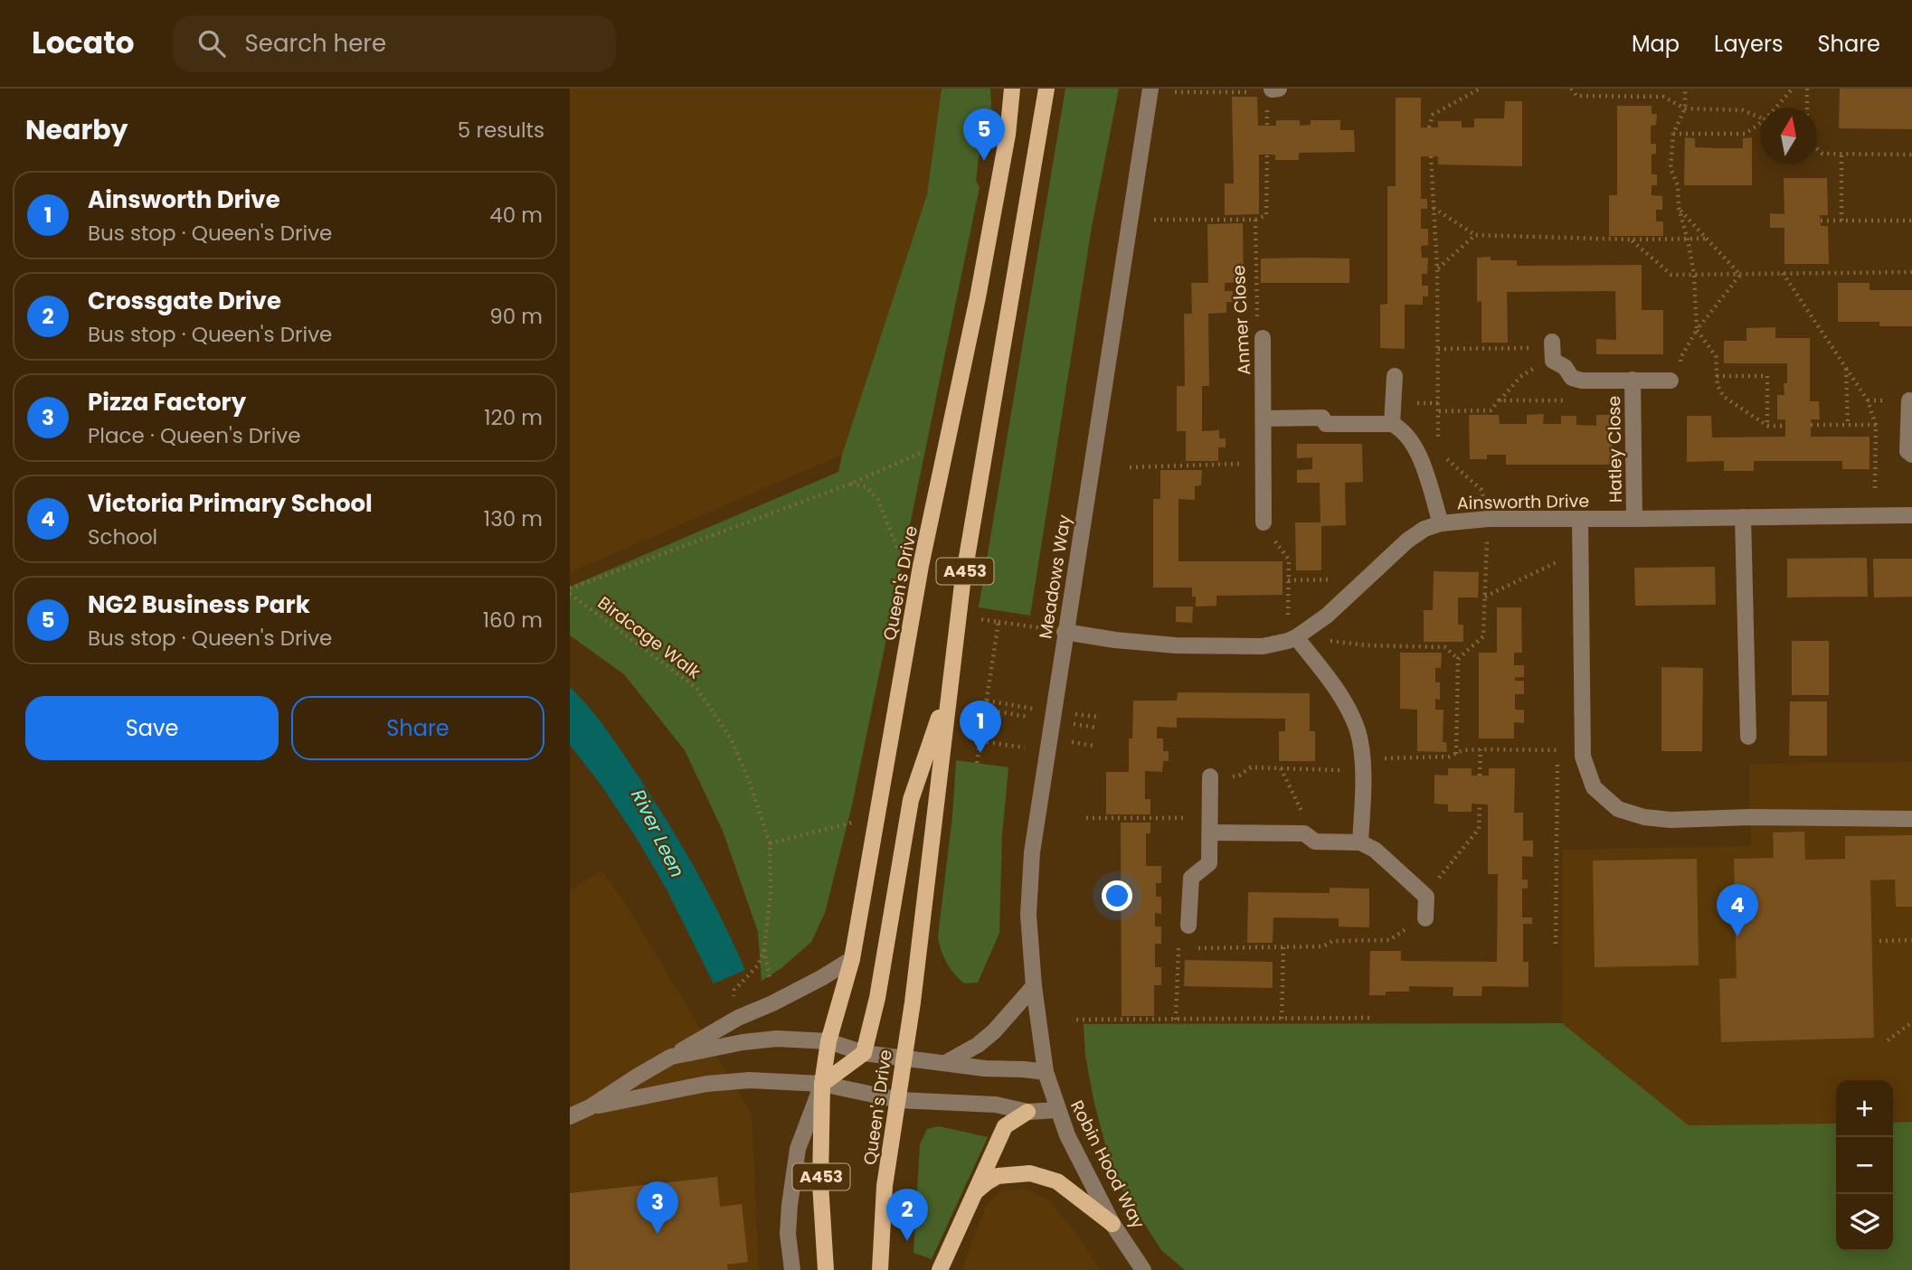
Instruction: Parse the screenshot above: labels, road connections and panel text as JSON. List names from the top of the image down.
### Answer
{
  "streets": {
    "main road": ["A453", "Queen's Drive"],
    "street": [
      "Anmer Close",
      "Hatley Close",
      "Ainsworth Drive",
      "Meadows Way",
      "Robin Hood Way"
    ],
    "path": ["Birdcage Walk"]
  },
  "crossings": [
    ["Hatley Close", "Ainsworth Drive"],
    ["Ainsworth Drive", "Meadows Way"],
    ["Meadows Way", "Robin Hood Way"]
  ],
  "water": ["River Leen"],
  "north": "top",
  "page": {
    "header": "Locato",
    "search": "Search here",
    "nav": ["Map", "Layers", "Share"],
    "heading": ["Nearby", "5 results"],
    "pins": [
      "5",
      "1",
      "4",
      "3",
      "2"
    ],
    "list": [
      {
        "mark": "1",
        "name": "Ainsworth Drive",
        "note": "Bus stop · Queen's Drive",
        "value": "40 m"
      },
      {
        "mark": "2",
        "name": "Crossgate Drive",
        "note": "Bus stop · Queen's Drive",
        "value": "90 m"
      },
      {
        "mark": "3",
        "name": "Pizza Factory",
        "note": "Place · Queen's Drive",
        "value": "120 m"
      },
      {
        "mark": "4",
        "name": "Victoria Primary School",
        "note": "School",
        "value": "130 m"
      },
      {
        "mark": "5",
        "name": "NG2 Business Park",
        "note": "Bus stop · Queen's Drive",
        "value": "160 m"
      }
    ],
    "buttons": ["Save", "Share"],
    "map_buttons": ["+", "−"]
  }
}
